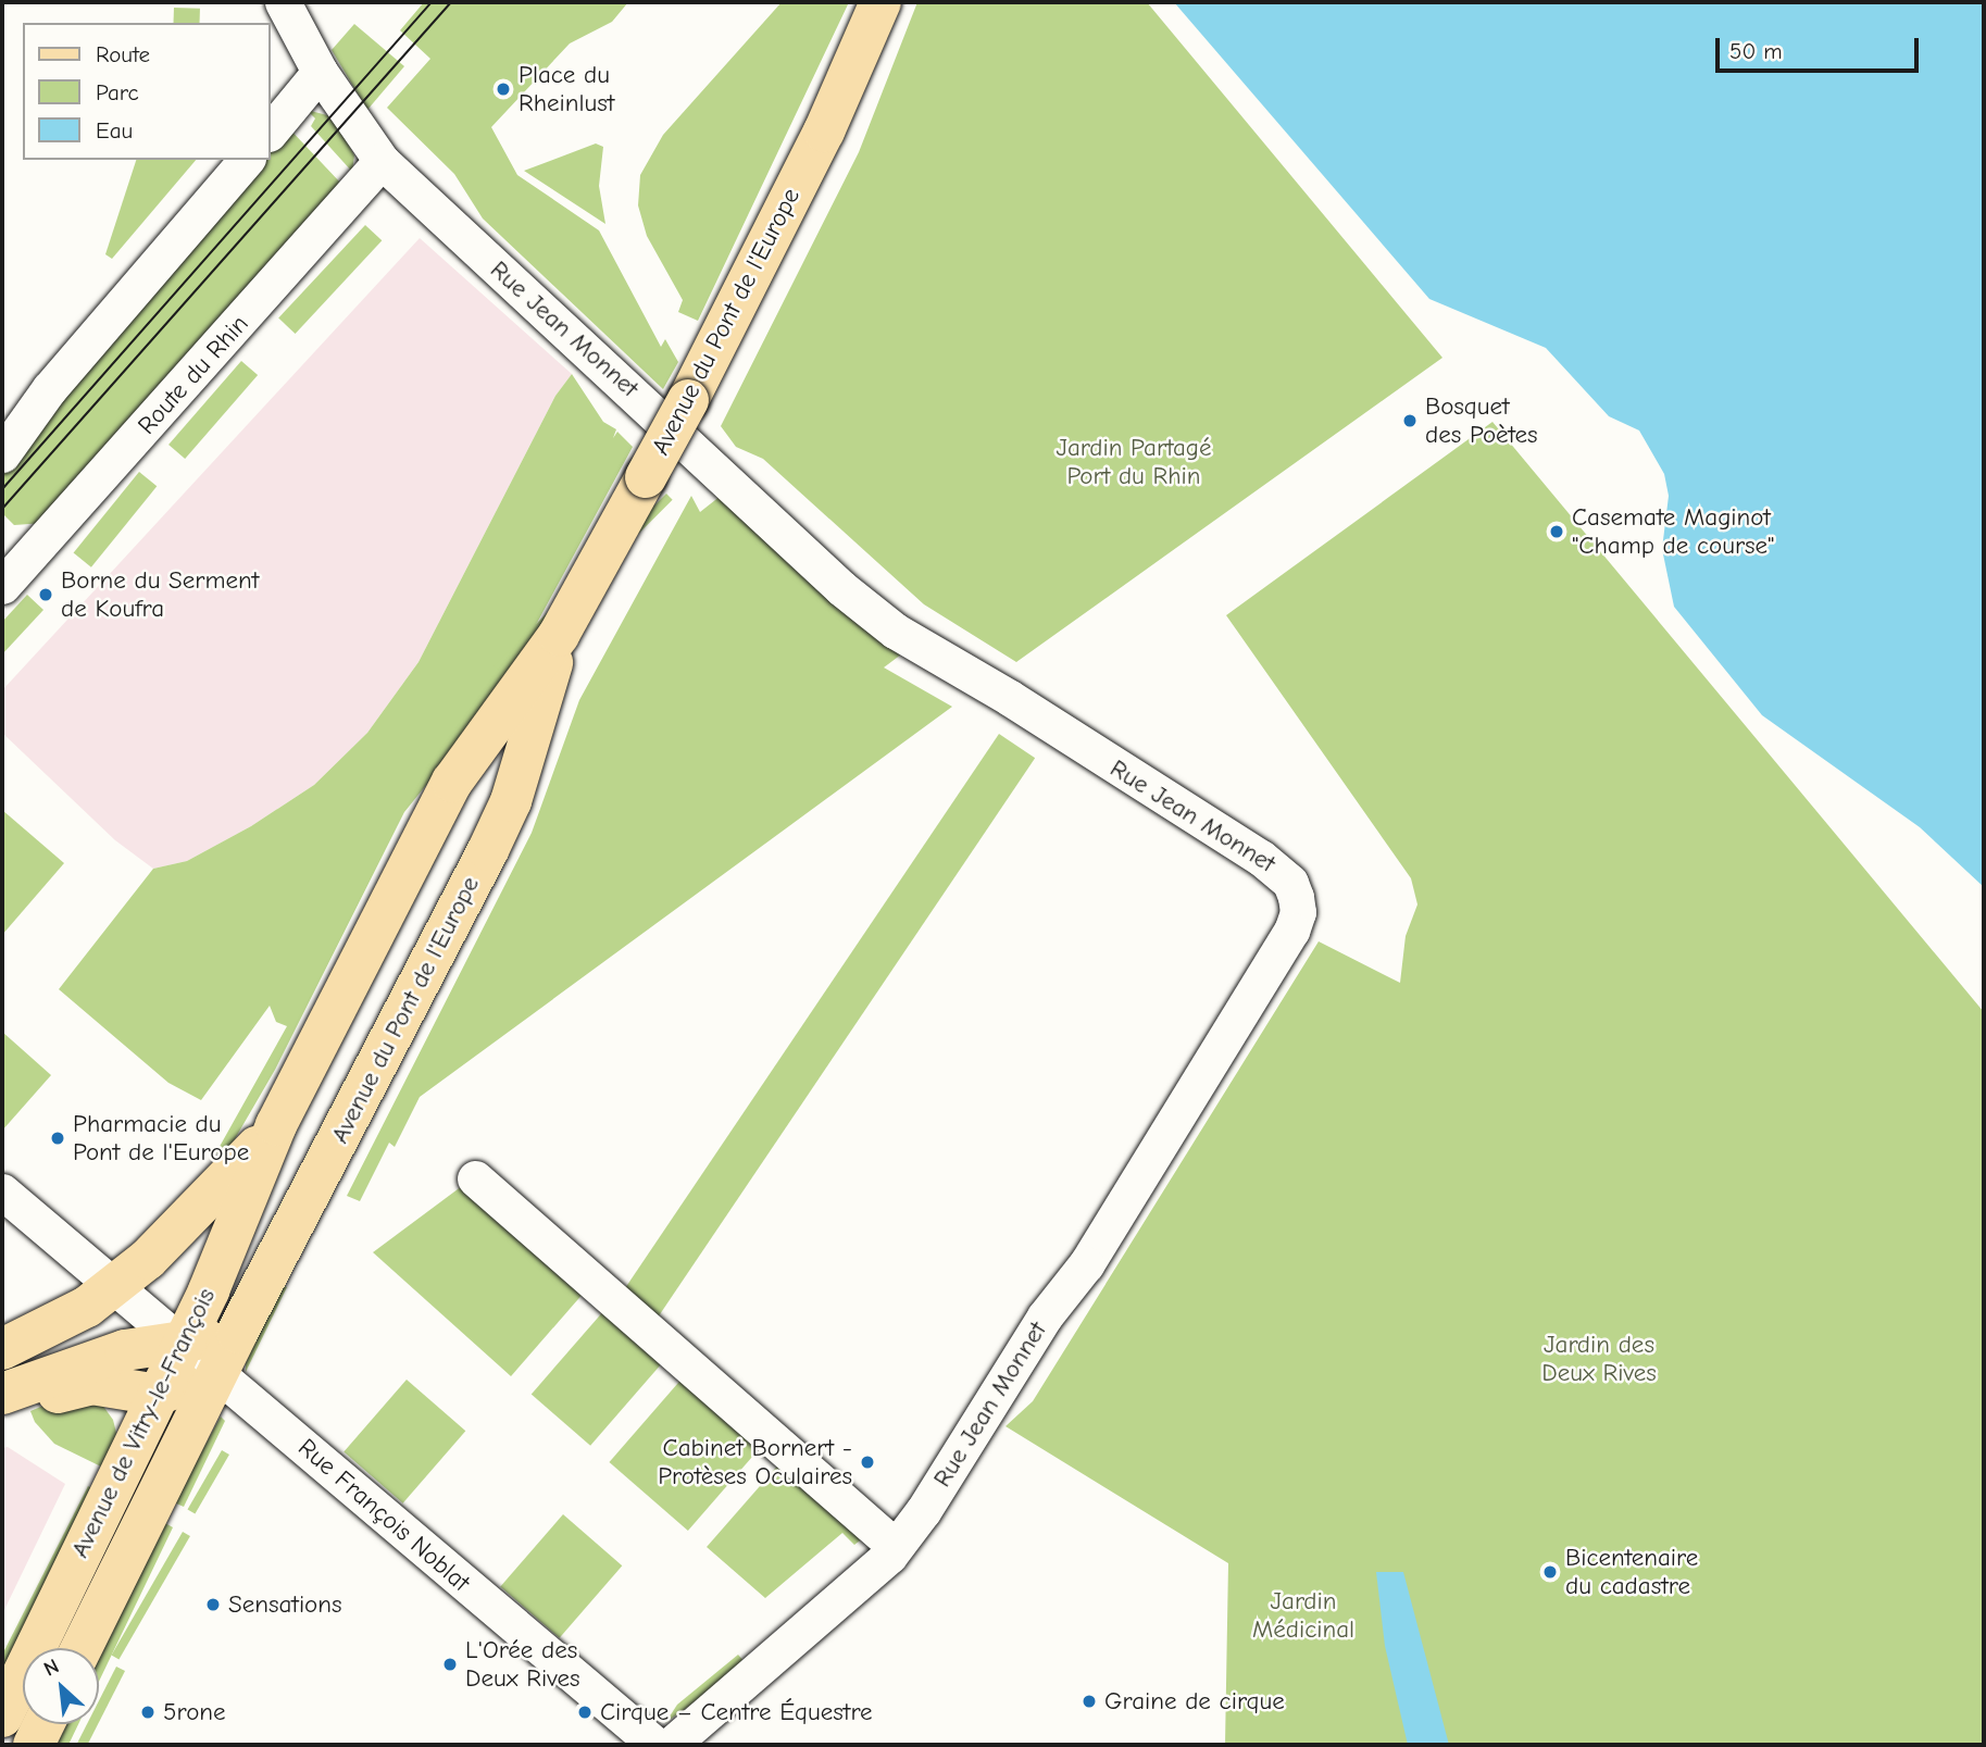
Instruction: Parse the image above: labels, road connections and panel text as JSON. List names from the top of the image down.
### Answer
{
  "streets": {
    "main road": ["Avenue du Pont de l'Europe", "Avenue de Vitry-le-François"],
    "street": ["Rue Jean Monnet", "Route du Rhin", "Rue François Noblat"]
  },
  "crossings": [
    ["Avenue du Pont de l'Europe", "Avenue de Vitry-le-François"],
    ["Avenue du Pont de l'Europe", "Rue François Noblat"],
    ["Rue Jean Monnet", "Route du Rhin"],
    ["Avenue de Vitry-le-François", "Rue François Noblat"]
  ],
  "parks": ["Jardin Partagé Port du Rhin", "Jardin des Deux Rives", "Jardin Médicinal"],
  "places": [
    "Place du Rheinlust",
    "Bosquet des Poètes",
    "Casemate Maginot \"Champ de course\"",
    "Borne du Serment de Koufra",
    "Pharmacie du Pont de l'Europe",
    "Cabinet Bornert - Protèses Oculaires",
    "Bicentenaire du cadastre",
    "Sensations",
    "L'Orée des Deux Rives",
    "Graine de cirque",
    "5rone",
    "Cirque – Centre Équestre"
  ],
  "legend": ["Route", "Parc", "Eau"],
  "scale_bar": "50 m",
  "north": "top left"
}
